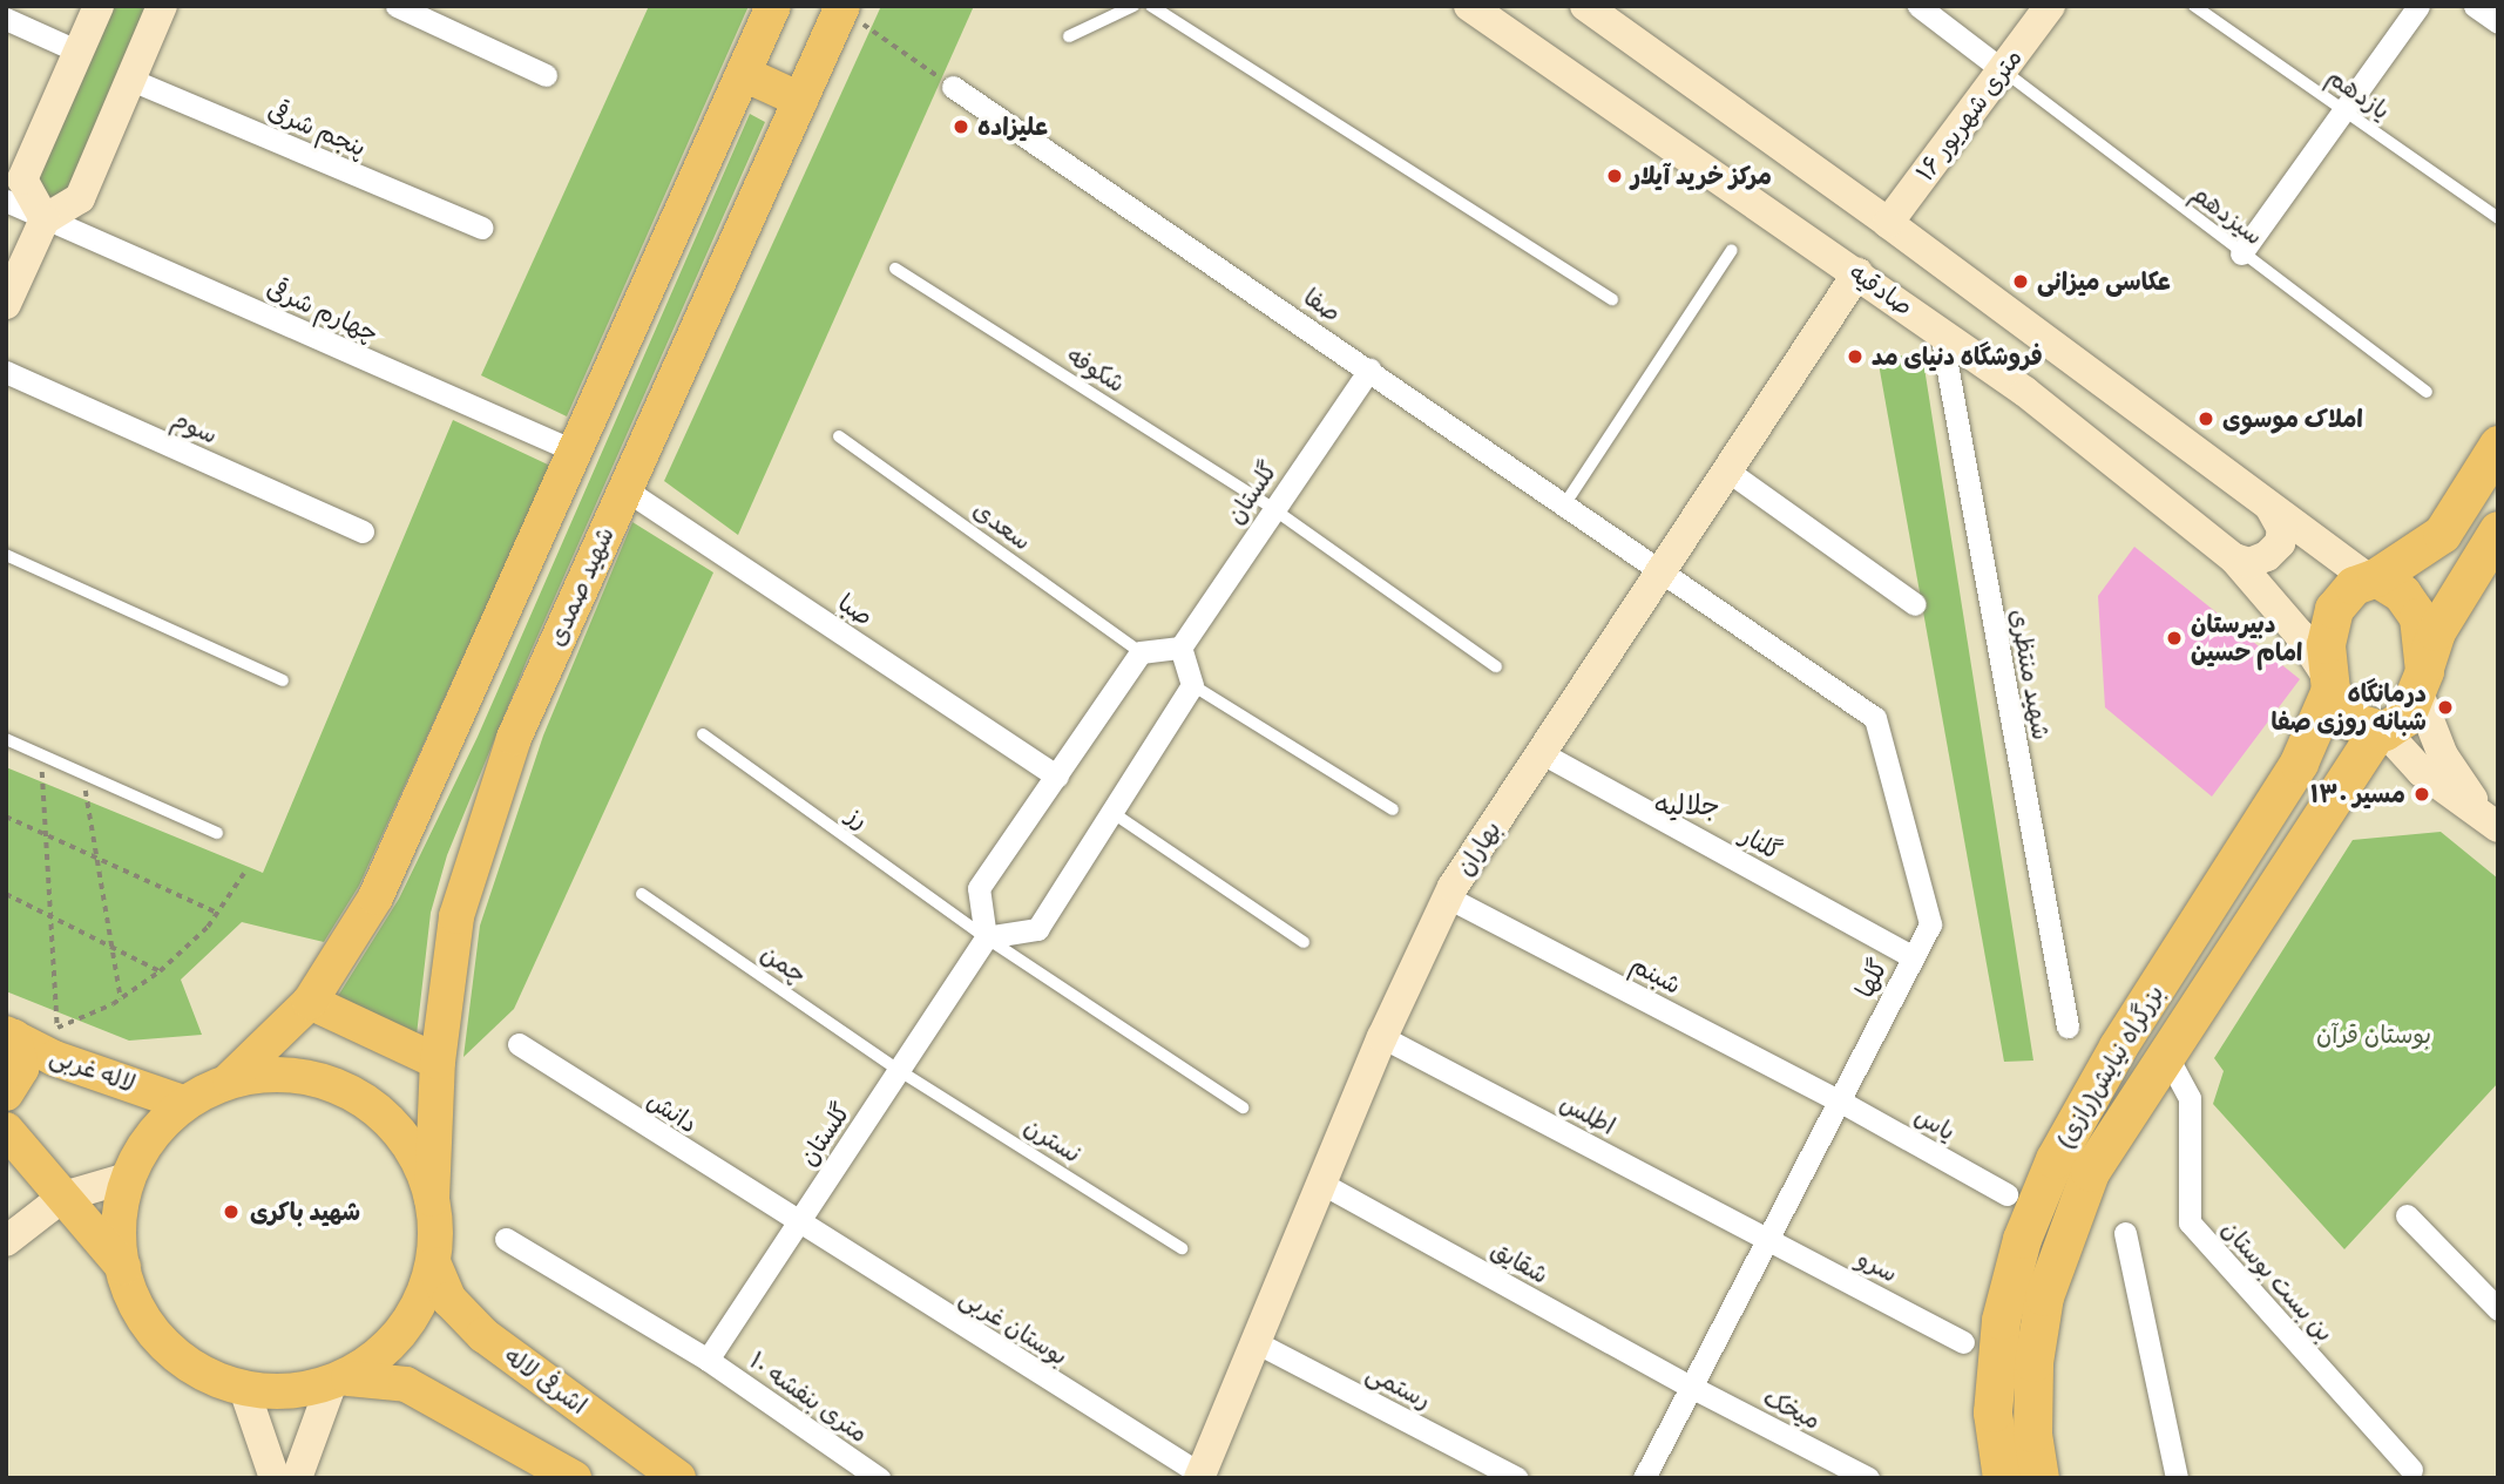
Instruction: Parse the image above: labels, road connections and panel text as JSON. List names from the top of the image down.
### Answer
{
  "streets": {
    "highway": ["بزرگراه نیایش(رازی)"],
    "main road": [
      "۱۶ متری شهریور",
      "صادقیه",
      "شهید صمدی",
      "بهاران",
      "لاله غربی",
      "اشرفی لاله"
    ],
    "street": [
      "پنجم شرقی",
      "صفا",
      "چهارم شرقی",
      "سوم",
      "گلستان",
      "صبا",
      "شهید منتظری",
      "گلنار",
      "شبنم",
      "گلها",
      "دانش",
      "اطلس",
      "یاس",
      "شقایق",
      "سرو",
      "بن بست بوستان",
      "بوستان غربی",
      "رستمی",
      "۱۰ متری بنفشه",
      "میخک"
    ],
    "lane": [
      "یازدهم",
      "سیزدهم",
      "شکوفه",
      "سعدی",
      "رز",
      "چمن",
      "نسترن"
    ]
  },
  "crossings": [
    ["۱۶ متری شهریور", "سیزدهم"],
    ["صادقیه", "شهید منتظری"],
    ["صادقیه", "بهاران"],
    ["صادقیه", "بزرگراه نیایش(رازی)"],
    ["صفا", "گلستان"],
    ["صفا", "بهاران"],
    ["صفا", "گلها"],
    ["شکوفه", "گلستان"],
    ["گلستان", "رز"],
    ["گلستان", "چمن"],
    ["گلستان", "دانش"],
    ["گلستان", "نسترن"],
    ["گلستان", "بوستان غربی"],
    ["گلستان", "۱۰ متری بنفشه"],
    ["شهید صمدی", "صبا"],
    ["گلنار", "بهاران"],
    ["گلنار", "گلها"],
    ["بهاران", "شبنم"],
    ["بهاران", "گلها"],
    ["بهاران", "اطلس"],
    ["بهاران", "شقایق"],
    ["بهاران", "بوستان غربی"],
    ["بهاران", "رستمی"],
    ["چمن", "نسترن"],
    ["شبنم", "گلها"],
    ["شبنم", "یاس"],
    ["گلها", "اطلس"],
    ["گلها", "یاس"],
    ["گلها", "شقایق"],
    ["گلها", "سرو"],
    ["گلها", "میخک"],
    ["بزرگراه نیایش(رازی)", "بن بست بوستان"],
    ["دانش", "بوستان غربی"],
    ["اطلس", "سرو"],
    ["شقایق", "میخک"]
  ],
  "districts": ["جلالیه"],
  "parks": ["بوستان قرآن"],
  "places": [
    "علیزاده",
    "مرکز خرید آیلار",
    "عکاسی میزانی",
    "فروشگاه دنیای مد",
    "املاک موسوی",
    "دبیرستان امام حسین",
    "درمانگاه شبانه روزی صفا",
    "مسیر ۱۳۰",
    "شهید باکری"
  ]
}
